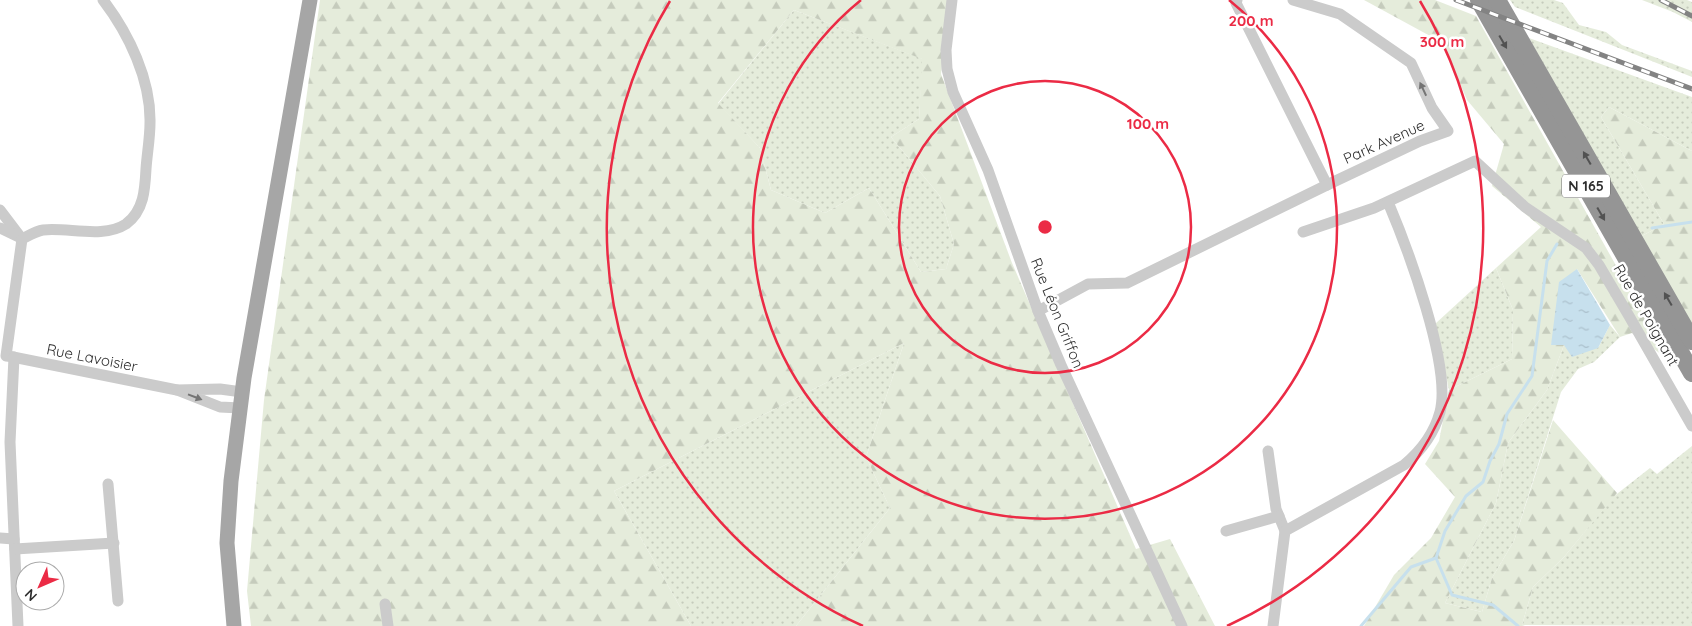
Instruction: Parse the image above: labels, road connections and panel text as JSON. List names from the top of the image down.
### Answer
{
  "streets": {
    "highway": ["N 165"],
    "street": [
      "Park Avenue",
      "Rue Léon Griffon",
      "Rue de Poignant",
      "Rue Lavoisier"
    ]
  },
  "crossings": [
    ["Park Avenue", "Rue Léon Griffon"]
  ],
  "north": "bottom left",
  "rings": ["200 m", "300 m", "100 m"]
}
